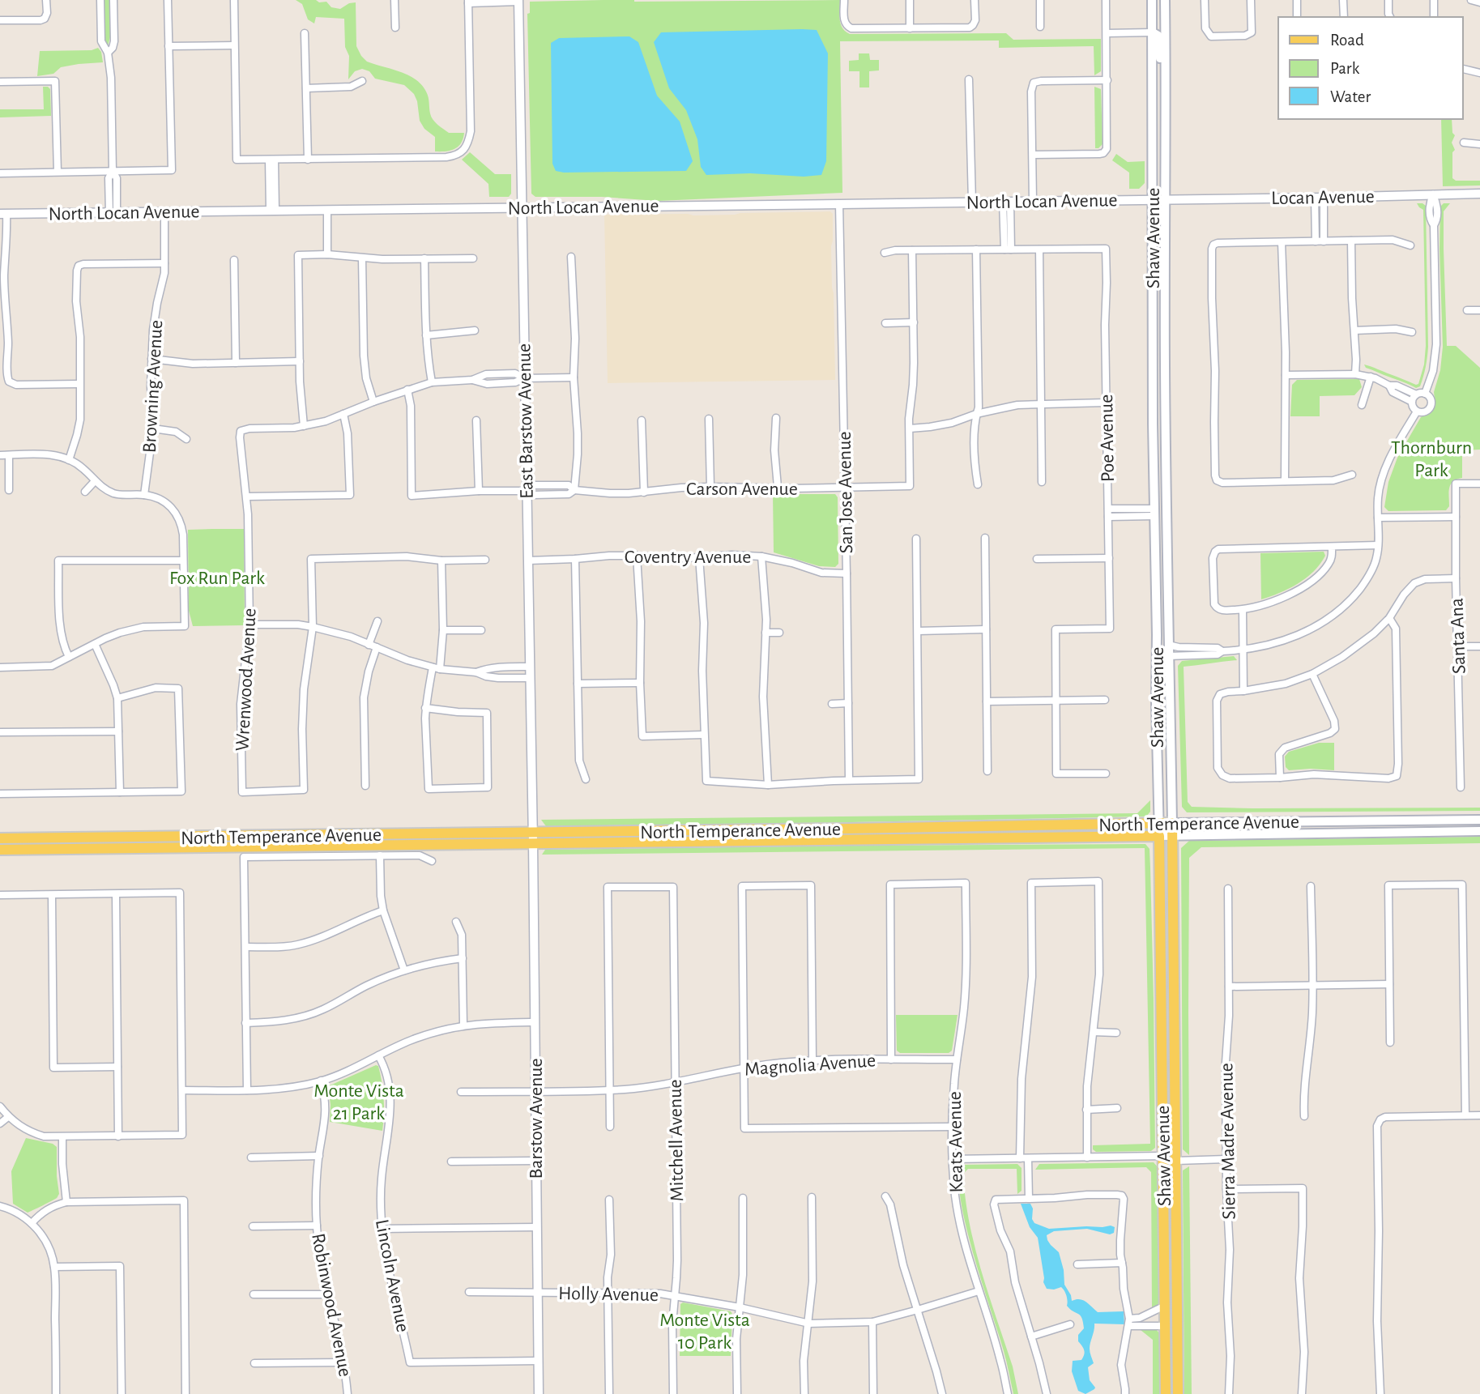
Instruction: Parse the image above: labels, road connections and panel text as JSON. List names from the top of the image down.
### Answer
{
  "streets": {
    "main road": ["Shaw Avenue", "North Temperance Avenue"],
    "street": [
      "Locan Avenue",
      "North Locan Avenue",
      "Browning Avenue",
      "East Barstow Avenue",
      "Poe Avenue",
      "Carson Avenue",
      "San Jose Avenue",
      "Coventry Avenue",
      "Santa Ana",
      "Wrenwood Avenue",
      "Magnolia Avenue",
      "Barstow Avenue",
      "Mitchell Avenue",
      "Sierra Madre Avenue",
      "Keats Avenue",
      "Lincoln Avenue",
      "Holly Avenue",
      "Robinwood Avenue"
    ]
  },
  "crossings": [
    ["Locan Avenue", "North Locan Avenue"],
    ["Locan Avenue", "Shaw Avenue"],
    ["North Locan Avenue", "Shaw Avenue"],
    ["North Locan Avenue", "Browning Avenue"],
    ["North Locan Avenue", "East Barstow Avenue"],
    ["North Locan Avenue", "San Jose Avenue"],
    ["Shaw Avenue", "North Temperance Avenue"],
    ["East Barstow Avenue", "Carson Avenue"],
    ["East Barstow Avenue", "Coventry Avenue"],
    ["East Barstow Avenue", "North Temperance Avenue"],
    ["East Barstow Avenue", "Barstow Avenue"],
    ["Carson Avenue", "San Jose Avenue"],
    ["San Jose Avenue", "Coventry Avenue"],
    ["North Temperance Avenue", "Barstow Avenue"],
    ["Magnolia Avenue", "Barstow Avenue"],
    ["Magnolia Avenue", "Mitchell Avenue"],
    ["Magnolia Avenue", "Keats Avenue"],
    ["Barstow Avenue", "Lincoln Avenue"],
    ["Barstow Avenue", "Holly Avenue"],
    ["Mitchell Avenue", "Holly Avenue"],
    ["Keats Avenue", "Holly Avenue"]
  ],
  "parks": [
    "Thornburn Park",
    "Fox Run Park",
    "Monte Vista 21 Park",
    "Monte Vista 10 Park"
  ],
  "legend": ["Road", "Park", "Water"]
}
